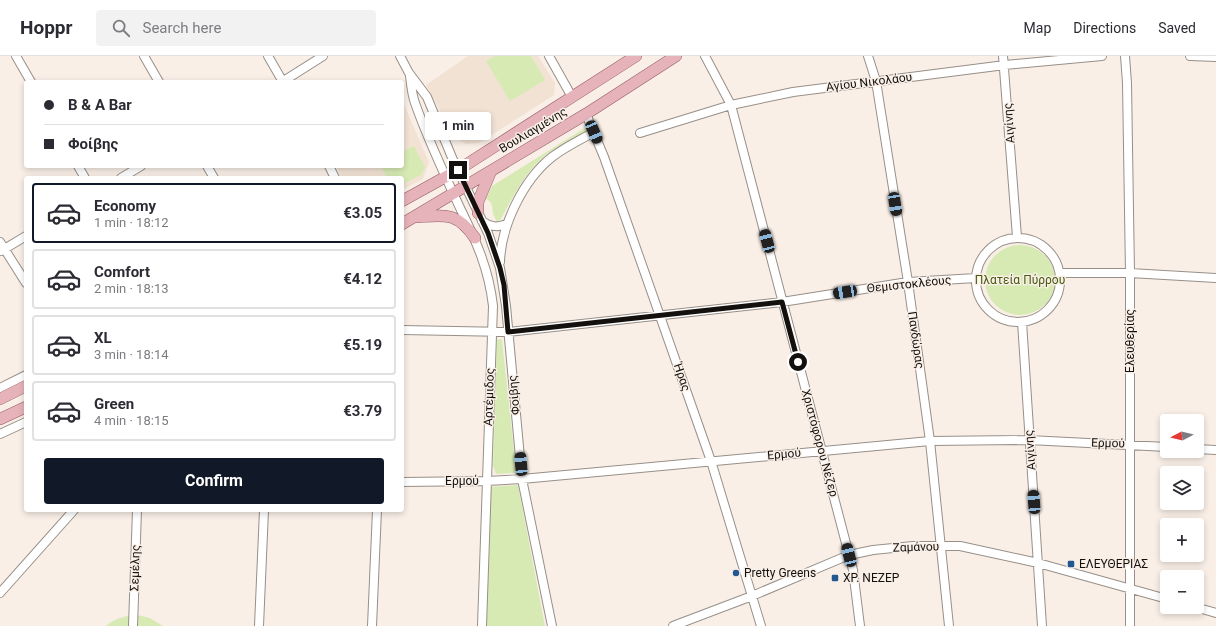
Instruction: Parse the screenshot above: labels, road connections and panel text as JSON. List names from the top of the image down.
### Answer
{
  "streets": {
    "main road": ["Βουλιαγμένης"],
    "street": [
      "Αγίου Νικολάου",
      "Αιγίνης",
      "Θεμιστοκλέους",
      "Πανδώρας",
      "Ελευθερίας",
      "Ήρας",
      "Φοίβης",
      "Αρτέμιδος",
      "Χριστόφορου Νέζερ",
      "Ερμού",
      "Ζαμάνου",
      "Σεμέλης"
    ]
  },
  "crossings": [
    ["Αγίου Νικολάου", "Αιγίνης"],
    ["Αγίου Νικολάου", "Πανδώρας"],
    ["Αγίου Νικολάου", "Χριστόφορου Νέζερ"],
    ["Αιγίνης", "Θεμιστοκλέους"],
    ["Αιγίνης", "Ερμού"],
    ["Αιγίνης", "Ζαμάνου"],
    ["Βουλιαγμένης", "Ήρας"],
    ["Βουλιαγμένης", "Φοίβης"],
    ["Βουλιαγμένης", "Αρτέμιδος"],
    ["Θεμιστοκλέους", "Πανδώρας"],
    ["Θεμιστοκλέους", "Ήρας"],
    ["Θεμιστοκλέους", "Φοίβης"],
    ["Θεμιστοκλέους", "Χριστόφορου Νέζερ"],
    ["Πανδώρας", "Ερμού"],
    ["Πανδώρας", "Ζαμάνου"],
    ["Ελευθερίας", "Ερμού"],
    ["Ελευθερίας", "Ζαμάνου"],
    ["Ήρας", "Ερμού"],
    ["Ήρας", "Ζαμάνου"],
    ["Φοίβης", "Αρτέμιδος"],
    ["Φοίβης", "Ερμού"],
    ["Αρτέμιδος", "Ερμού"],
    ["Χριστόφορου Νέζερ", "Ερμού"],
    ["Χριστόφορου Νέζερ", "Ζαμάνου"]
  ],
  "parks": ["Πλατεία Πύρρου"],
  "places": {
    "transit": ["ΕΛΕΥΘΕΡΙΑΣ", "ΧΡ. ΝΕΖΕΡ"],
    "other": ["Pretty Greens"]
  },
  "north": "left",
  "page": {
    "header": "Hoppr",
    "search": "Search here",
    "nav": ["Map", "Directions", "Saved"],
    "banner": ["B & A Bar", "Φοίβης"],
    "bubble": "1 min",
    "list": [
      {
        "name": "Economy",
        "note": "1 min · 18:12",
        "value": "€3.05"
      },
      {
        "name": "Comfort",
        "note": "2 min · 18:13",
        "value": "€4.12"
      },
      {
        "name": "XL",
        "note": "3 min · 18:14",
        "value": "€5.19"
      },
      {
        "name": "Green",
        "note": "4 min · 18:15",
        "value": "€3.79"
      }
    ],
    "map_buttons": ["+", "−"],
    "buttons": "Confirm"
  }
}
